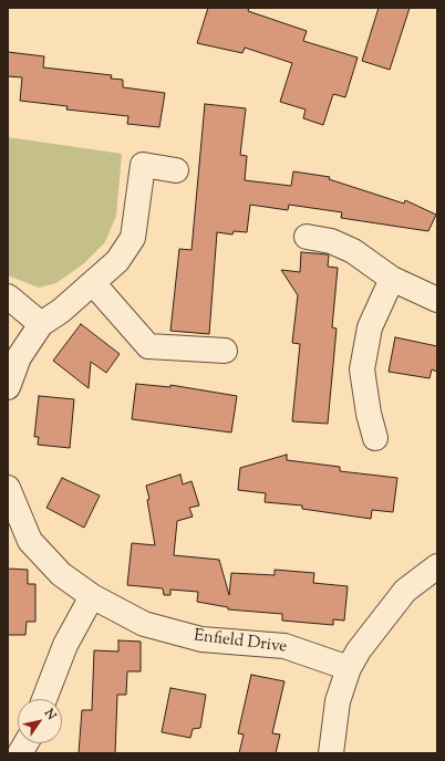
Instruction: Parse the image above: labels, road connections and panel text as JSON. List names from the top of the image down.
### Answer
{
  "streets": {
    "street": ["Enfield Drive"]
  },
  "north": "top right"
}
